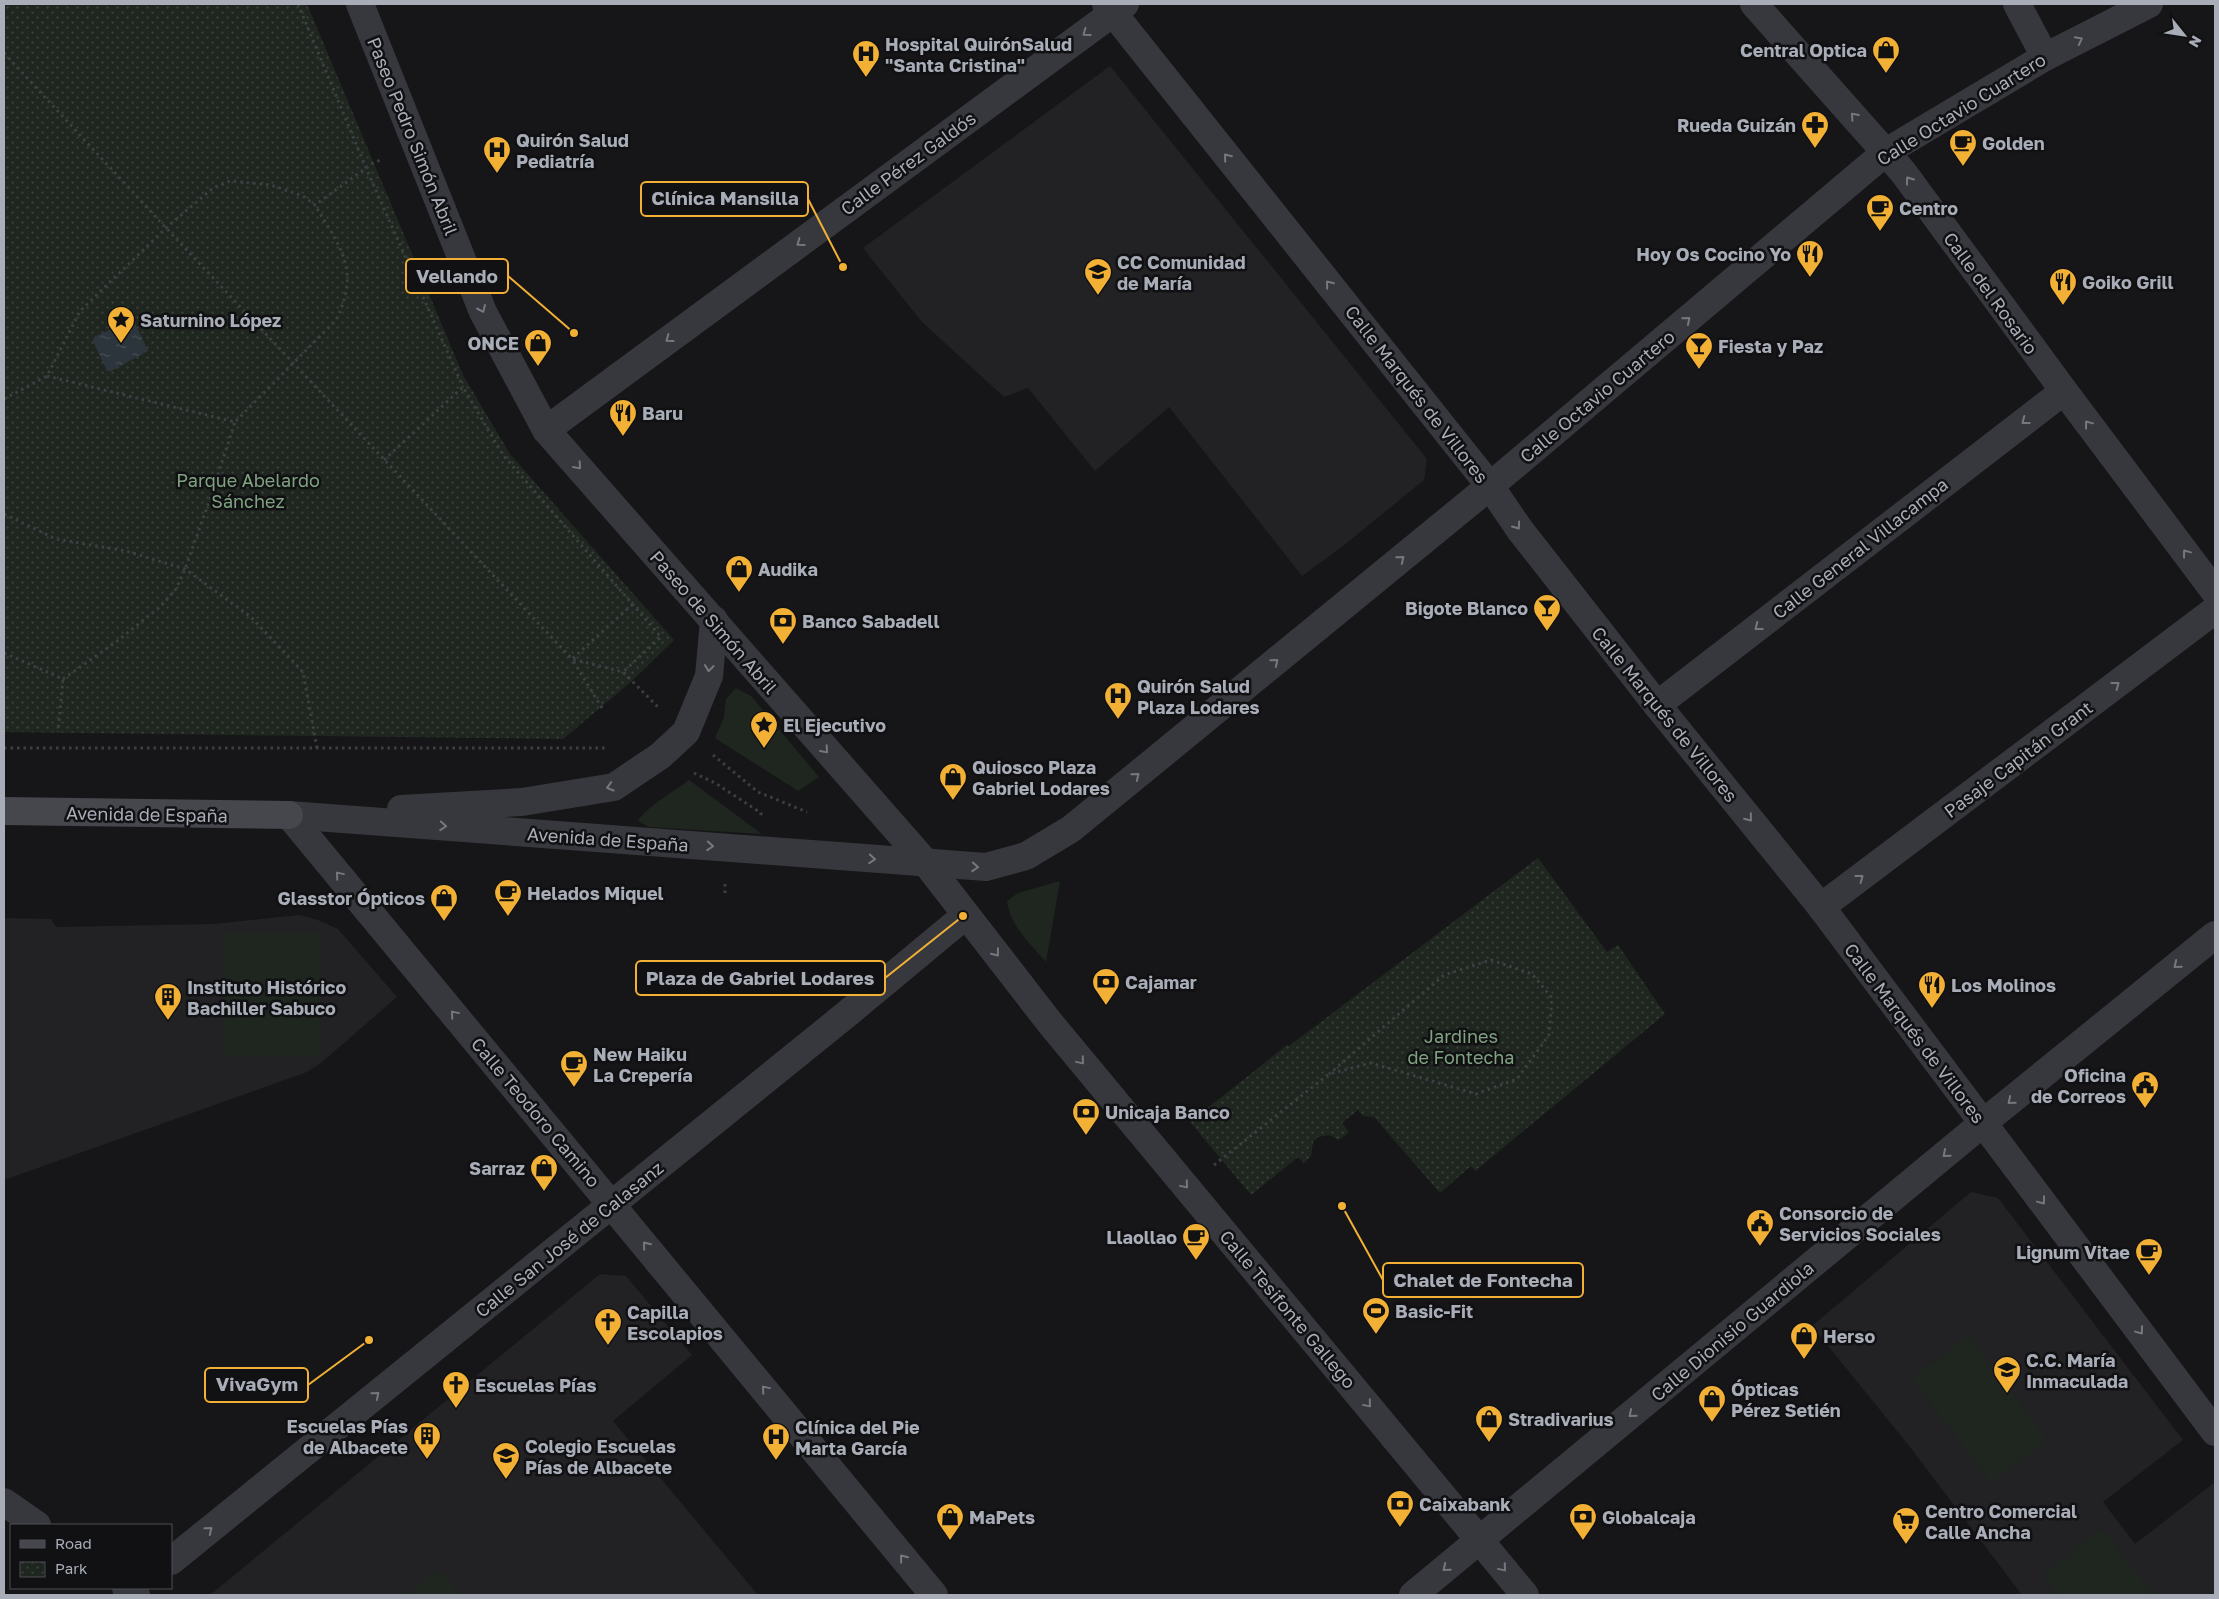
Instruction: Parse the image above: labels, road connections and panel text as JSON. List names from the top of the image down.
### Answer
{
  "streets": {
    "main road": ["Avenida de España"],
    "street": [
      "Calle Octavio Cuartero",
      "Paseo Pedro Simón Abril",
      "Calle Pérez Galdós",
      "Calle del Rosario",
      "Calle Marqués de Villores",
      "Calle General Villacampa",
      "Paseo de Simón Abril",
      "Pasaje Capitán Grant",
      "Calle Teodoro Camino",
      "Calle San José de Calasanz",
      "Calle Tesifonte Gallego",
      "Calle Dionisio Guardiola"
    ]
  },
  "crossings": [
    ["Calle Octavio Cuartero", "Calle del Rosario"],
    ["Calle Octavio Cuartero", "Calle Marqués de Villores"],
    ["Calle Octavio Cuartero", "Paseo de Simón Abril"],
    ["Calle Octavio Cuartero", "Avenida de España"],
    ["Paseo Pedro Simón Abril", "Calle Pérez Galdós"],
    ["Paseo Pedro Simón Abril", "Paseo de Simón Abril"],
    ["Calle Pérez Galdós", "Calle Marqués de Villores"],
    ["Calle Pérez Galdós", "Paseo de Simón Abril"],
    ["Calle del Rosario", "Calle General Villacampa"],
    ["Calle Marqués de Villores", "Calle General Villacampa"],
    ["Calle Marqués de Villores", "Pasaje Capitán Grant"],
    ["Calle Marqués de Villores", "Calle Dionisio Guardiola"],
    ["Paseo de Simón Abril", "Avenida de España"],
    ["Paseo de Simón Abril", "Calle San José de Calasanz"],
    ["Paseo de Simón Abril", "Calle Tesifonte Gallego"],
    ["Avenida de España", "Calle Teodoro Camino"],
    ["Calle Teodoro Camino", "Calle San José de Calasanz"],
    ["Calle San José de Calasanz", "Calle Tesifonte Gallego"],
    ["Calle Tesifonte Gallego", "Calle Dionisio Guardiola"]
  ],
  "one_way": [
    "Calle Octavio Cuartero",
    "Paseo Pedro Simón Abril",
    "Calle Pérez Galdós",
    "Calle del Rosario",
    "Calle General Villacampa",
    "Paseo de Simón Abril",
    "Pasaje Capitán Grant",
    "Calle Teodoro Camino",
    "Calle San José de Calasanz",
    "Calle Tesifonte Gallego",
    "Calle Dionisio Guardiola"
  ],
  "parks": ["Parque Abelardo Sánchez", "Jardines de Fontecha"],
  "places": {
    "shop": [
      "Central Optica",
      "ONCE",
      "Audika",
      "Quiosco Plaza Gabriel Lodares",
      "Glasstor Ópticos",
      "Sarraz",
      "Herso",
      "Ópticas Pérez Setién",
      "Stradivarius",
      "MaPets"
    ],
    "hospital": [
      "Hospital QuirónSalud \"Santa Cristina\"",
      "Quirón Salud Pediatría",
      "Quirón Salud Plaza Lodares",
      "Clínica del Pie Marta García"
    ],
    "pharmacy": ["Rueda Guizán"],
    "cafe": [
      "Golden",
      "Centro",
      "Helados Miquel",
      "New Haiku La Crepería",
      "Llaollao",
      "Lignum Vitae"
    ],
    "other": [
      "Clínica Mansilla",
      "Vellando",
      "Plaza de Gabriel Lodares",
      "Chalet de Fontecha",
      "VivaGym"
    ],
    "restaurant": [
      "Hoy Os Cocino Yo",
      "Goiko Grill",
      "Baru",
      "Los Molinos"
    ],
    "school or university": ["CC Comunidad de María", "C.C. María Inmaculada", "Colegio Escuelas Pías de Albacete"],
    "place": ["Saturnino López", "El Ejecutivo"],
    "bar": ["Fiesta y Paz", "Bigote Blanco"],
    "bank": [
      "Banco Sabadell",
      "Cajamar",
      "Unicaja Banco",
      "Caixabank",
      "Globalcaja"
    ],
    "building": ["Instituto Histórico Bachiller Sabuco", "Escuelas Pías de Albacete"],
    "public building": ["Oficina de Correos", "Consorcio de Servicios Sociales"],
    "sports": ["Basic-Fit"],
    "church": ["Capilla Escolapios", "Escuelas Pías"],
    "supermarket": ["Centro Comercial Calle Ancha"]
  },
  "legend": ["Road", "Park"],
  "north": "bottom right"
}
